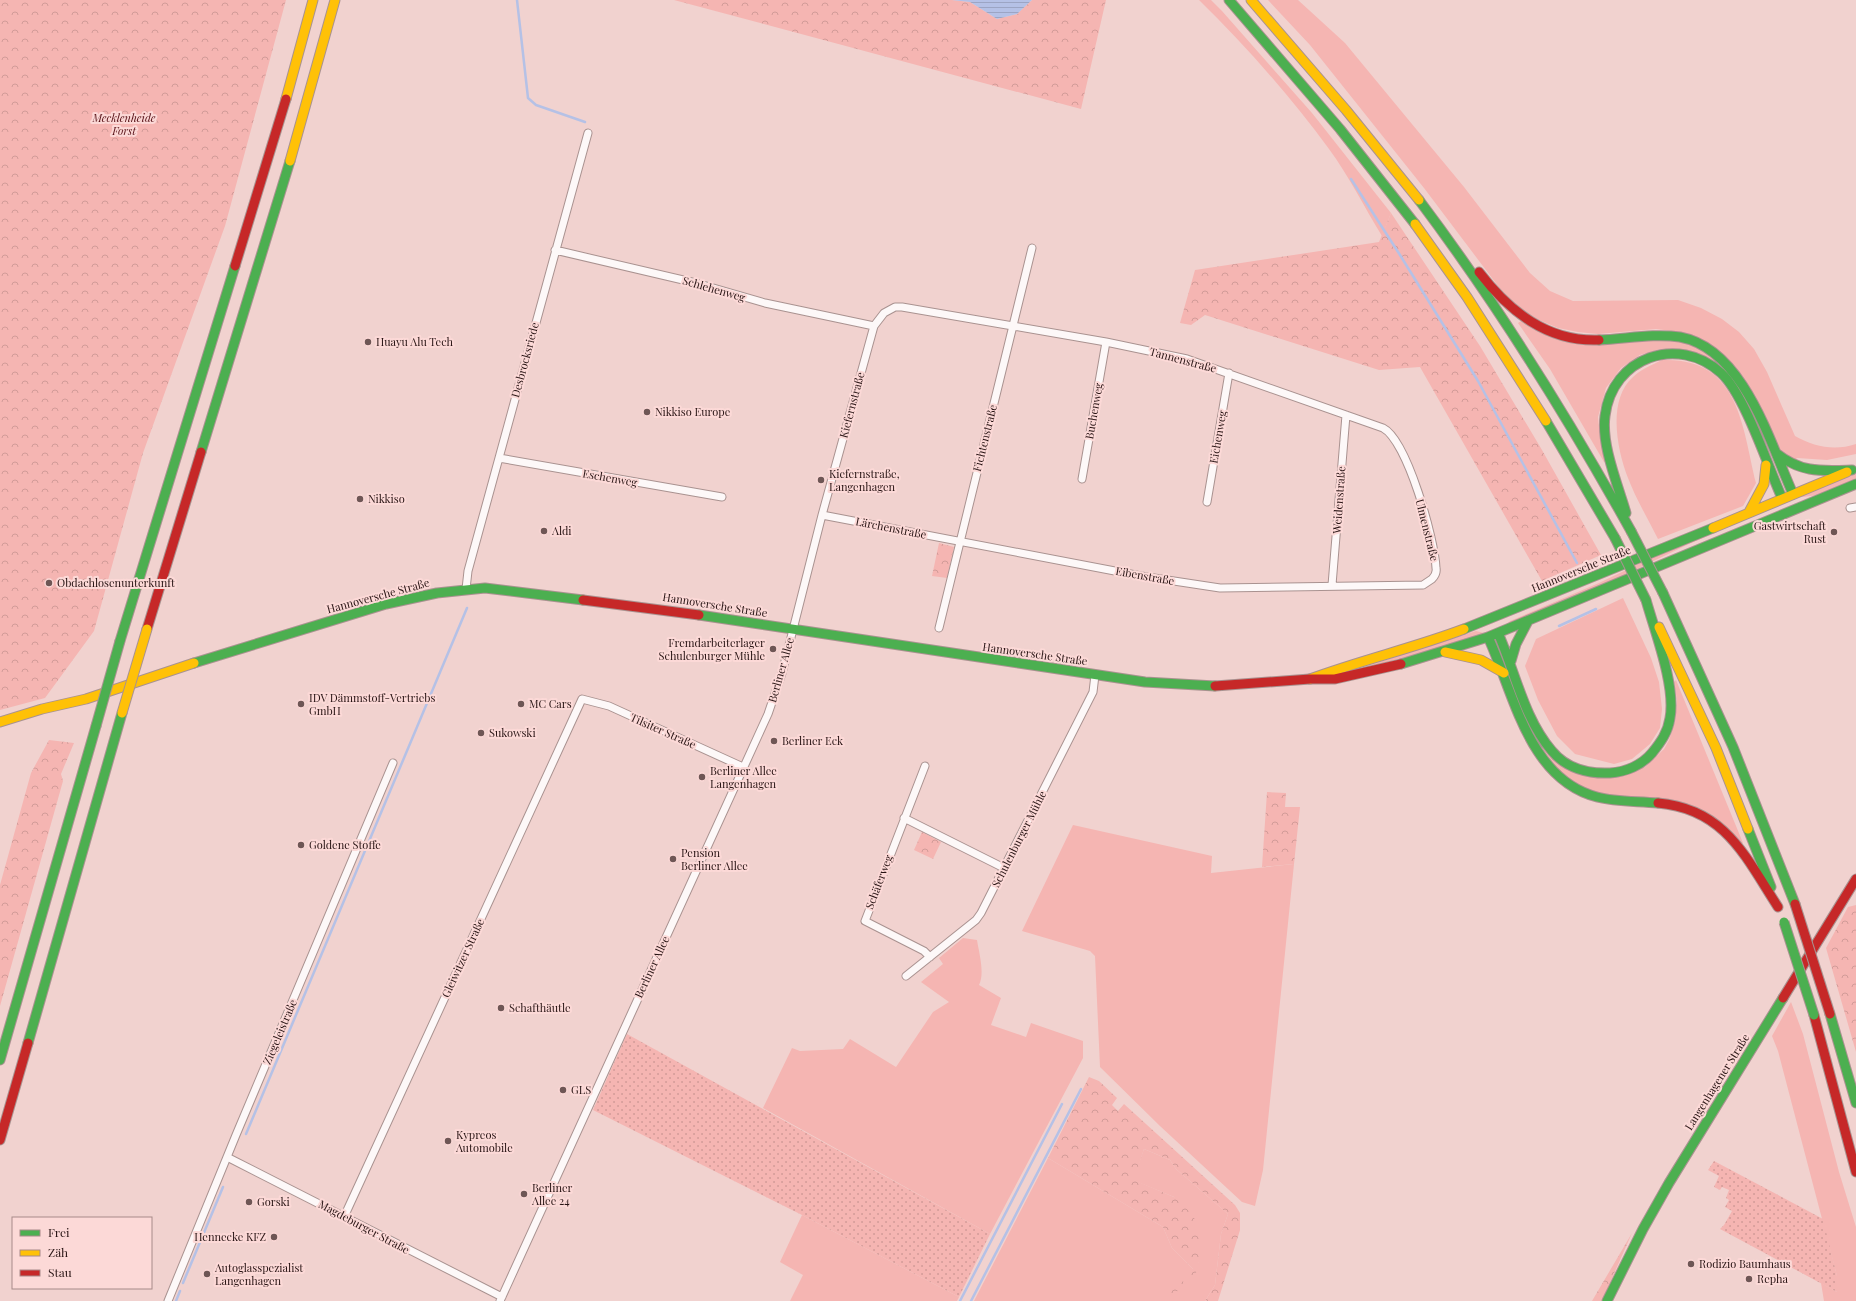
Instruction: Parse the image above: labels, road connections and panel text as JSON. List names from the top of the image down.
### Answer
{
  "streets": {
    "main road": ["Hannoversche Straße", "Langenhagener Straße"],
    "street": [
      "Schlehenweg",
      "Desbrocksriede",
      "Tannenstraße",
      "Kiefernstraße",
      "Buchenweg",
      "Eichenweg",
      "Fichtenstraße",
      "Eschenweg",
      "Weidenstraße",
      "Lärchenstraße",
      "Ulmenstraße",
      "Eibenstraße",
      "Berliner Allee",
      "Tilsiter Straße",
      "Schulenburger Mühle",
      "Schäferweg",
      "Gleiwitzer Straße",
      "Ziegeleistraße",
      "Magdeburger Straße"
    ]
  },
  "crossings": [
    ["Schlehenweg", "Desbrocksriede"],
    ["Schlehenweg", "Kiefernstraße"],
    ["Desbrocksriede", "Eschenweg"],
    ["Desbrocksriede", "Hannoversche Straße"],
    ["Tannenstraße", "Kiefernstraße"],
    ["Tannenstraße", "Buchenweg"],
    ["Tannenstraße", "Eichenweg"],
    ["Tannenstraße", "Fichtenstraße"],
    ["Tannenstraße", "Weidenstraße"],
    ["Tannenstraße", "Ulmenstraße"],
    ["Kiefernstraße", "Fichtenstraße"],
    ["Kiefernstraße", "Lärchenstraße"],
    ["Kiefernstraße", "Hannoversche Straße"],
    ["Kiefernstraße", "Berliner Allee"],
    ["Fichtenstraße", "Lärchenstraße"],
    ["Fichtenstraße", "Eibenstraße"],
    ["Weidenstraße", "Ulmenstraße"],
    ["Weidenstraße", "Eibenstraße"],
    ["Lärchenstraße", "Eibenstraße"],
    ["Ulmenstraße", "Eibenstraße"],
    ["Hannoversche Straße", "Berliner Allee"],
    ["Hannoversche Straße", "Schulenburger Mühle"],
    ["Berliner Allee", "Tilsiter Straße"],
    ["Berliner Allee", "Magdeburger Straße"],
    ["Tilsiter Straße", "Gleiwitzer Straße"],
    ["Schulenburger Mühle", "Schäferweg"],
    ["Gleiwitzer Straße", "Magdeburger Straße"],
    ["Ziegeleistraße", "Magdeburger Straße"]
  ],
  "parks": ["Mecklenheide Forst"],
  "places": [
    "Huayu Alu Tech",
    "Nikkiso Europe",
    "Kiefernstraße, Langenhagen",
    "Nikkiso",
    "Aldi",
    "Gastwirtschaft Rust",
    "Obdachlosenunterkunft",
    "Fremdarbeiterlager Schulenburger Mühle",
    "IDV Dämmstoff-Vertriebs GmbH",
    "MC Cars",
    "Sukowski",
    "Berliner Eck",
    "Berliner Allee Langenhagen",
    "Goldene Stoffe",
    "Pension Berliner Allee",
    "Schafthäutle",
    "GLS",
    "Kypreos Automobile",
    "Berliner Allee 24",
    "Gorski",
    "Hennecke KFZ",
    "Rodizio Baumhaus",
    "Autoglasspezialist Langenhagen",
    "Repha"
  ],
  "legend": ["Frei", "Zäh", "Stau"]
}
